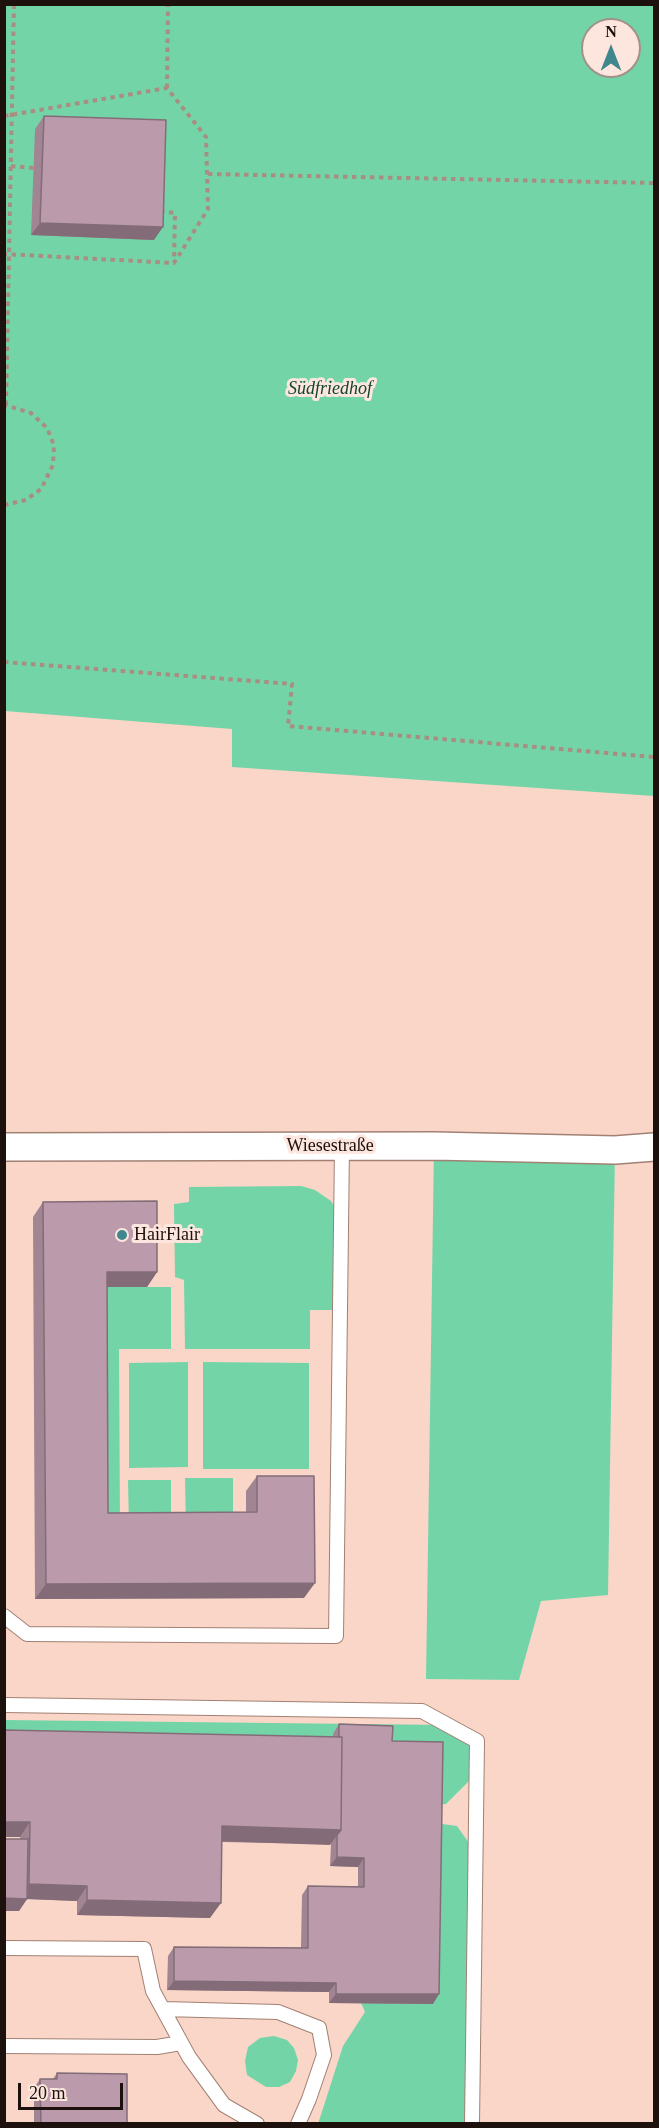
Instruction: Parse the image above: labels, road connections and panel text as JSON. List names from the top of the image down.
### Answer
{
  "streets": {
    "street": ["Wiesestraße"]
  },
  "parks": ["Südfriedhof"],
  "places": ["HairFlair"],
  "scale_bar": "20 m",
  "north": "top"
}
